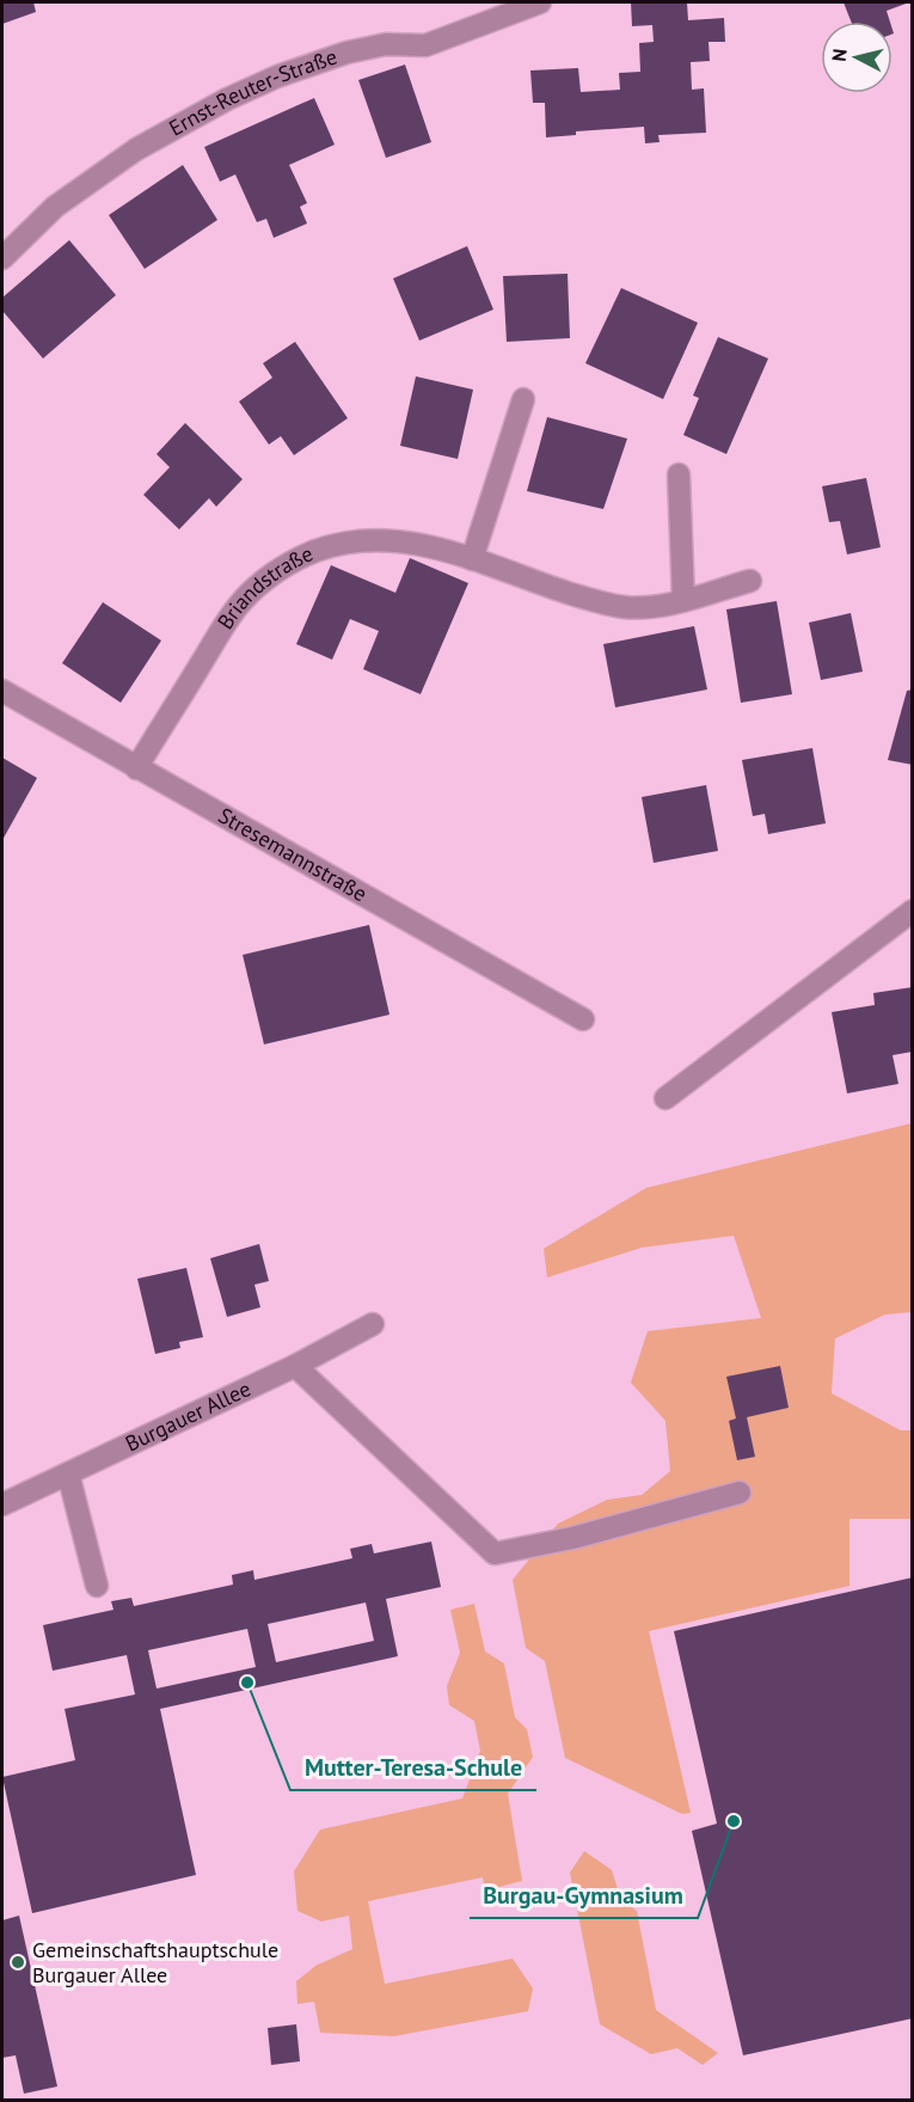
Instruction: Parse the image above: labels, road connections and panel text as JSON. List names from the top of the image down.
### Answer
{
  "streets": {
    "street": [
      "Ernst-Reuter-Straße",
      "Briandstraße",
      "Stresemannstraße",
      "Burgauer Allee"
    ]
  },
  "crossings": [
    ["Briandstraße", "Stresemannstraße"]
  ],
  "places": ["Mutter-Teresa-Schule", "Burgau-Gymnasium", "Gemeinschaftshauptschule Burgauer Allee"],
  "north": "left"
}
